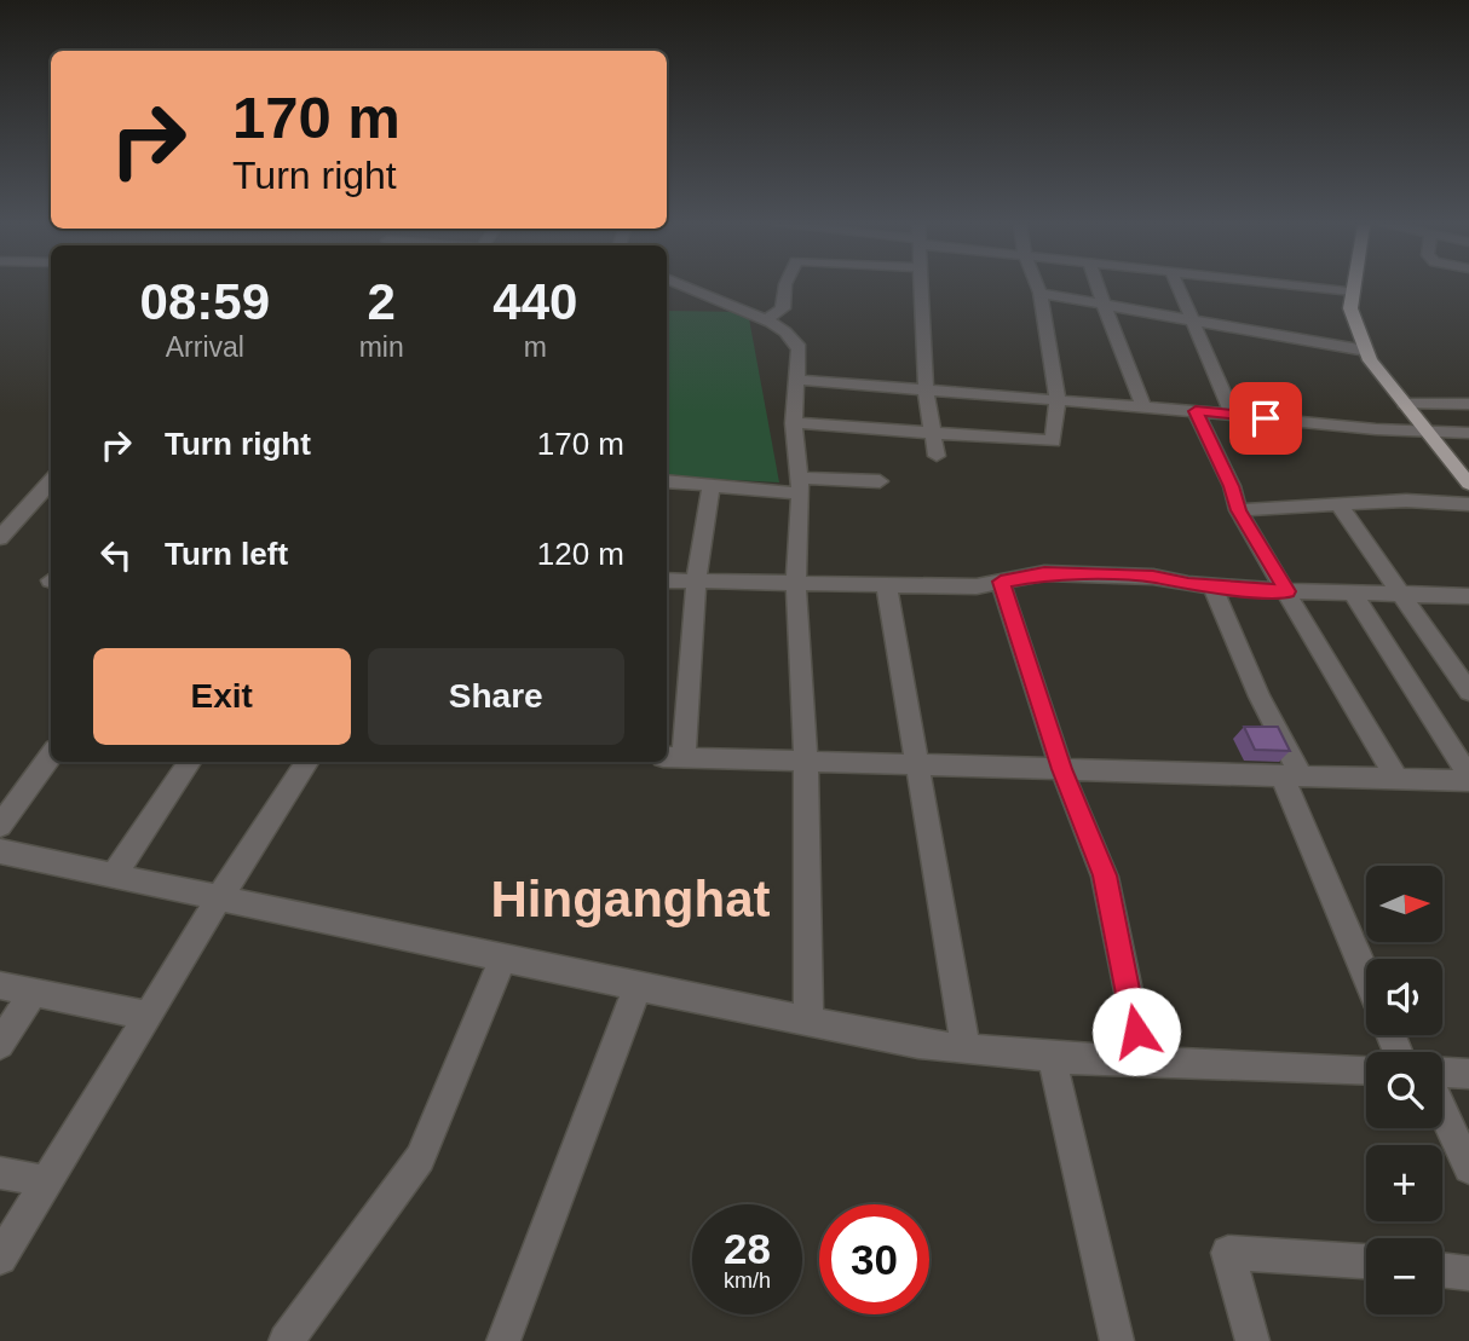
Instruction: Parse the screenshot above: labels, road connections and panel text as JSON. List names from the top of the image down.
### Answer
{
  "districts": ["Hinganghat"],
  "north": "right",
  "page": {
    "turn": ["170 m", "Turn right"],
    "eta": [
      "08:59",
      "Arrival",
      "2",
      "min",
      "440",
      "m"
    ],
    "list": [
      {
        "name": "Turn right",
        "value": "170 m"
      },
      {
        "name": "Turn left",
        "value": "120 m"
      }
    ],
    "buttons": ["Exit", "Share"],
    "map_buttons": ["+", "−"],
    "speed": "28 km/h",
    "limit": "30"
  }
}
